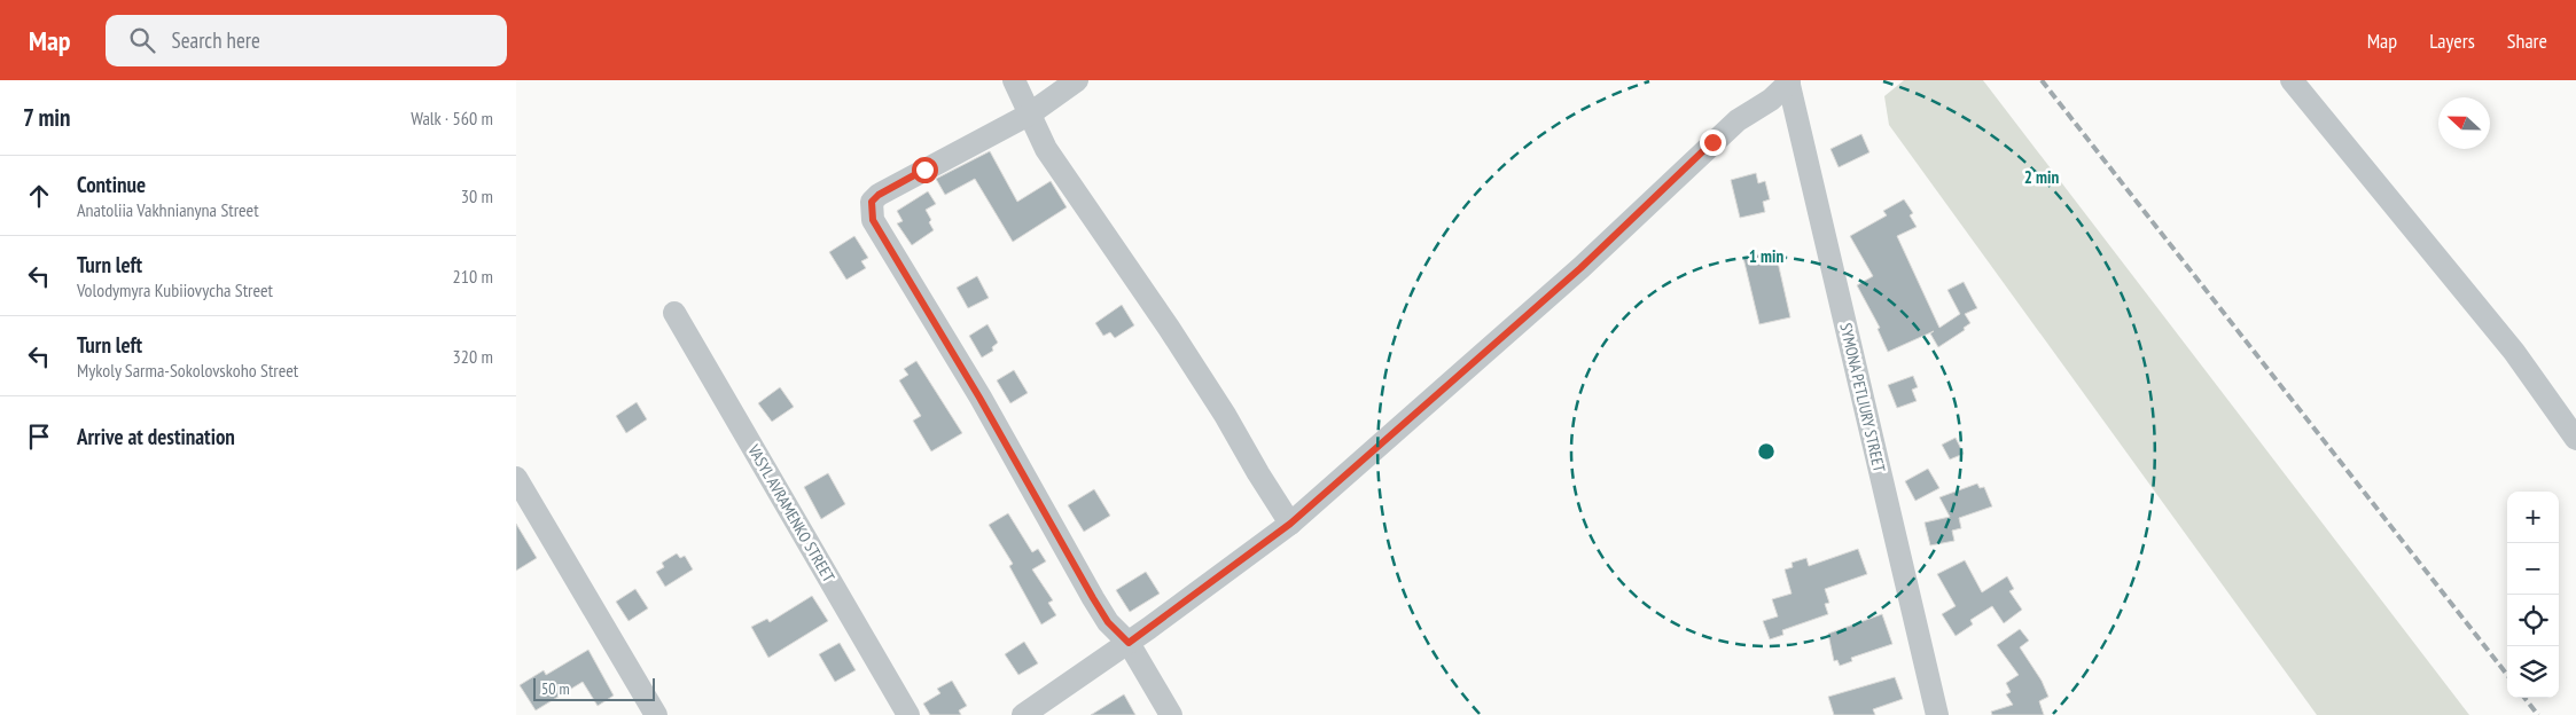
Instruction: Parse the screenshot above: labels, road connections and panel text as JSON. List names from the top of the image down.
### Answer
{
  "streets": {
    "street": ["SYMONA PETLIURY STREET", "VASYL AVRAMENKO STREET"]
  },
  "scale_bar": "50 m",
  "north": "left",
  "page": {
    "header": "Map",
    "search": "Search here",
    "nav": ["Map", "Layers", "Share"],
    "heading": ["7 min", "Walk · 560 m"],
    "list": [
      ["Continue", "Anatoliia Vakhnianyna Street", "30 m"],
      ["Turn left", "Volodymyra Kubiiovycha Street", "210 m"],
      ["Turn left", "Mykoly Sarma-Sokolovskoho Street", "320 m"],
      "Arrive at destination"
    ],
    "map_buttons": ["+", "−"],
    "scale": "50 m"
  },
  "rings": ["2 min", "1 min"]
}
